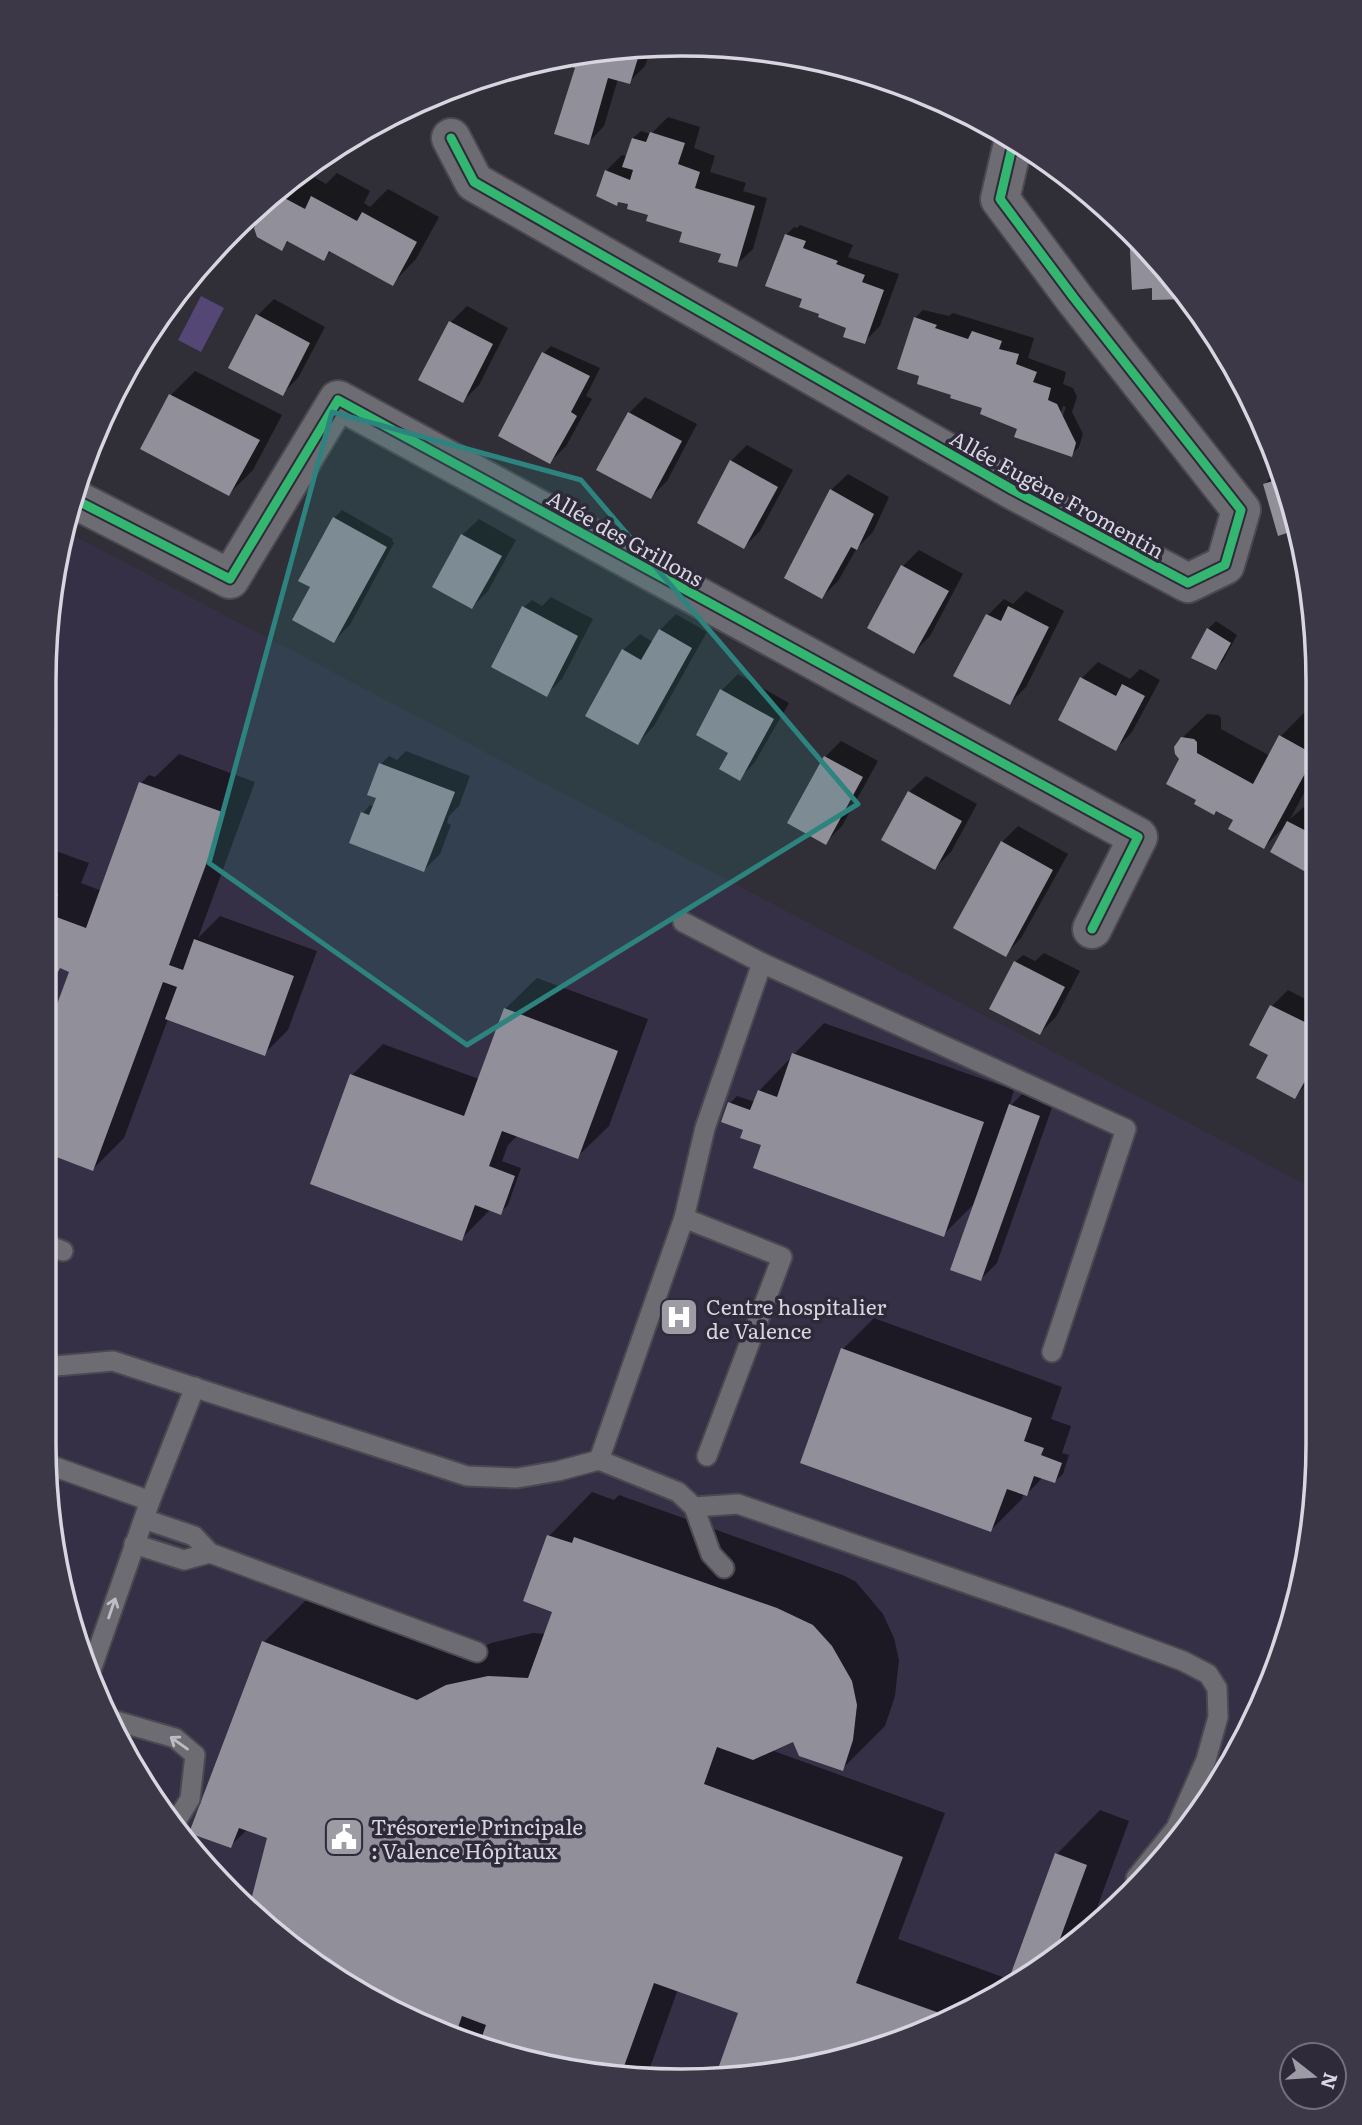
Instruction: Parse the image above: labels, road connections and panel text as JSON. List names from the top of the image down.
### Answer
{
  "streets": {
    "street": ["Allée Eugène Fromentin", "Allée des Grillons"]
  },
  "places": {
    "hospital": ["Centre hospitalier de Valence"],
    "public building": ["Trésorerie Principale : Valence Hôpitaux"]
  },
  "north": "right"
}
